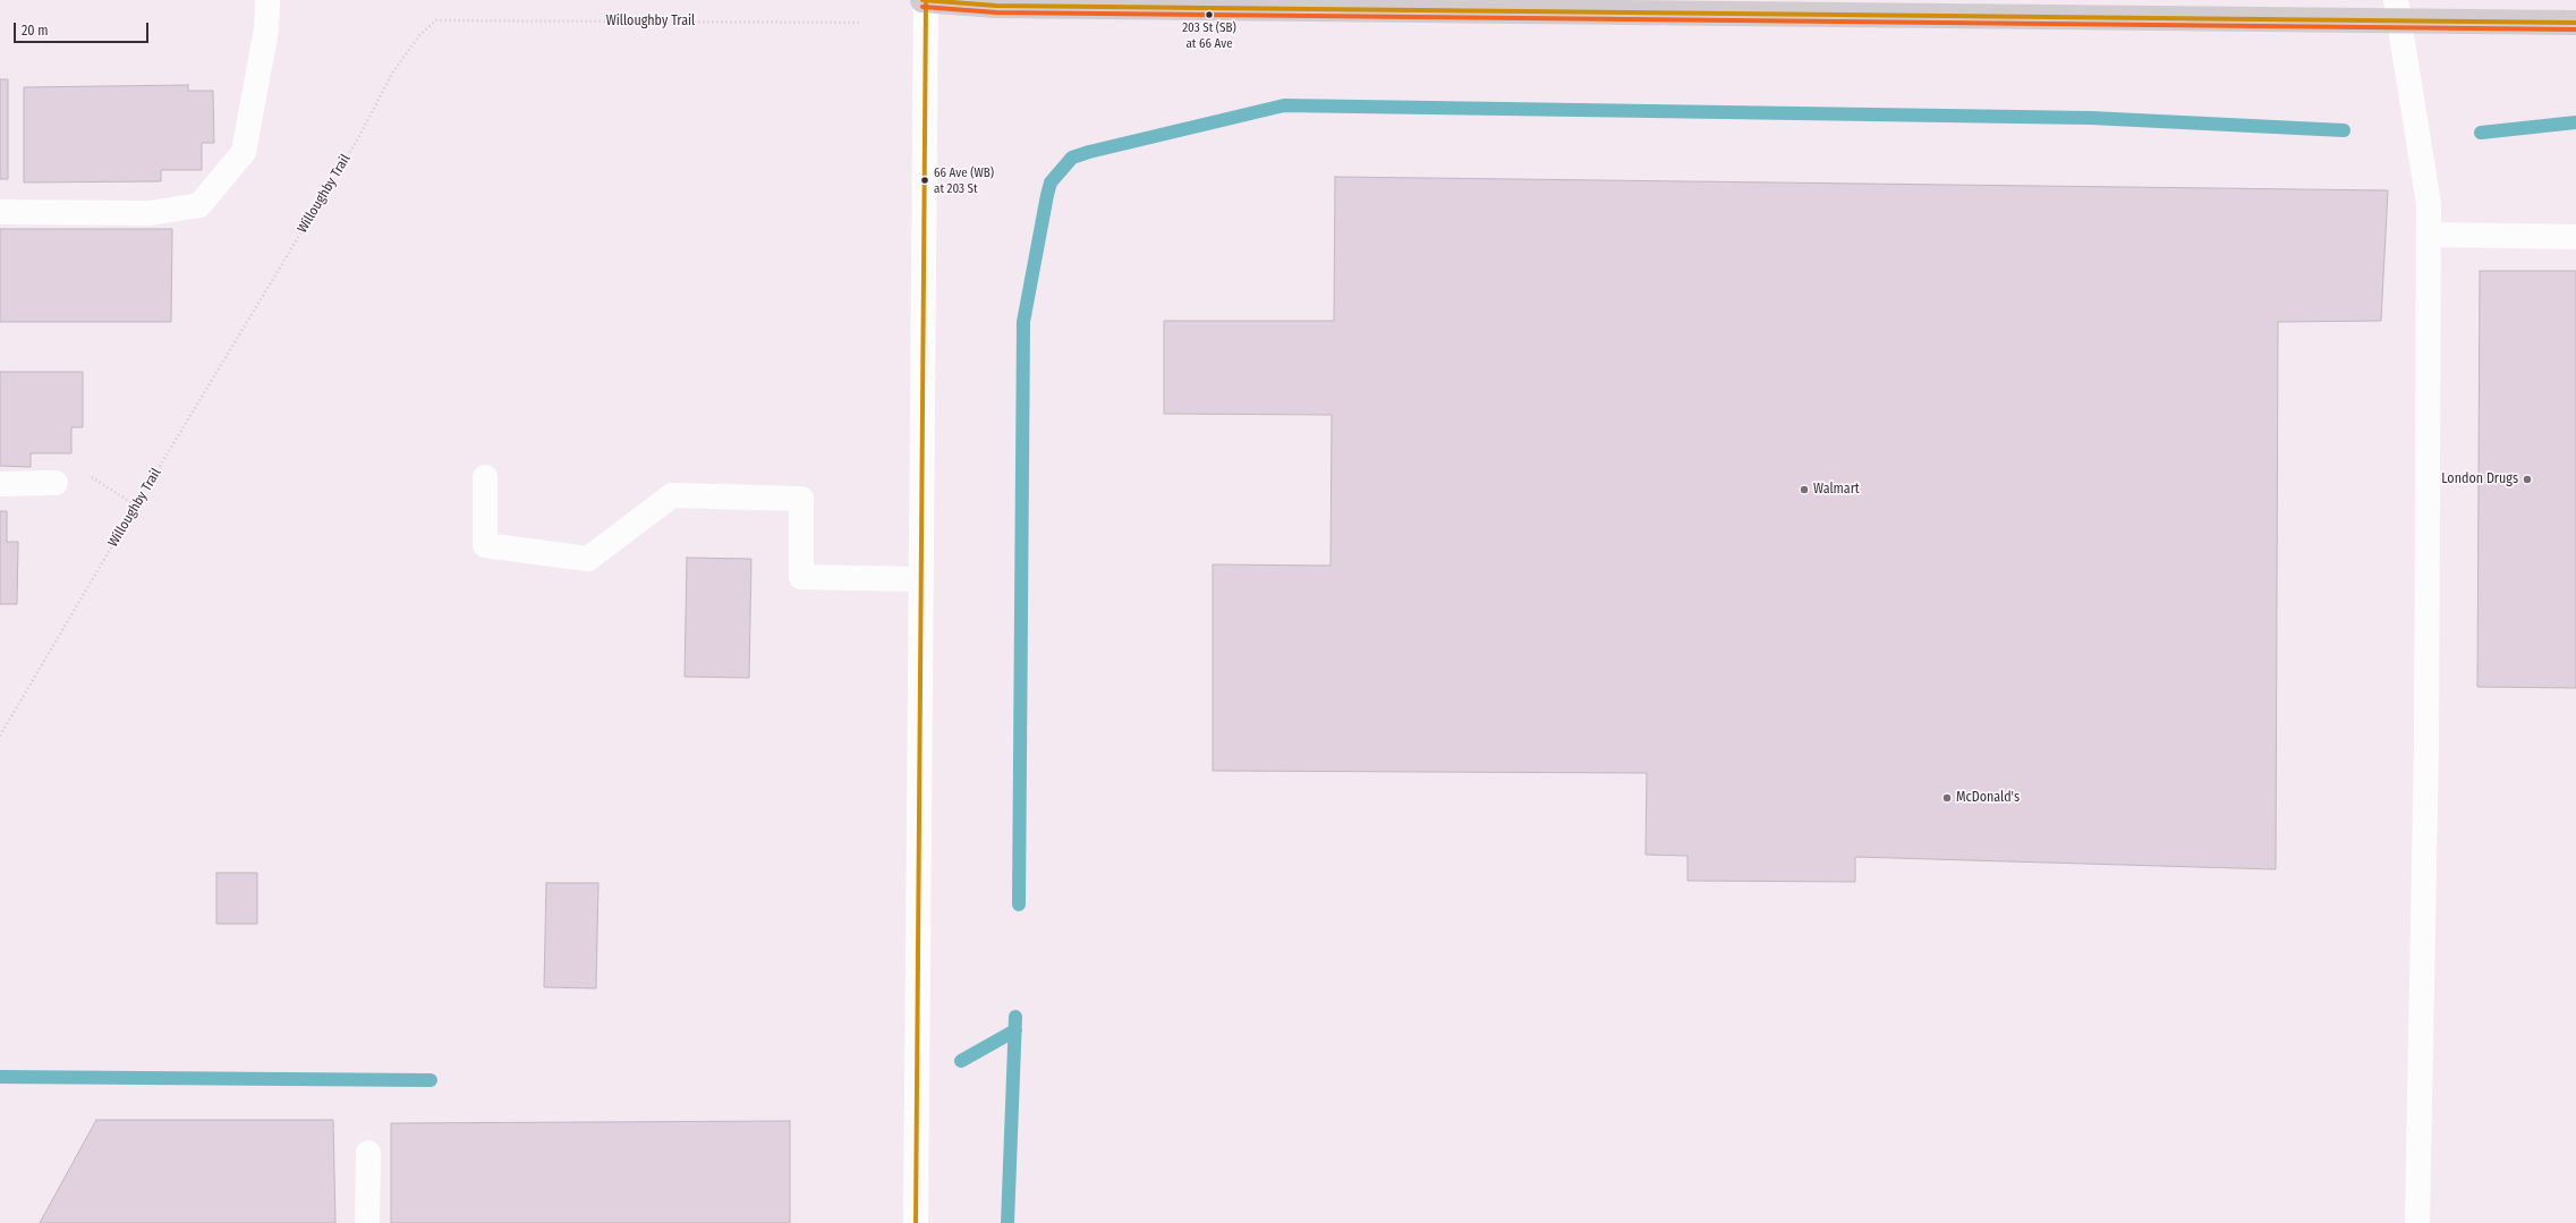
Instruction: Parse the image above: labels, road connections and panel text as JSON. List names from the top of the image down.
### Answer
{
  "streets": {
    "path": ["Willoughby Trail"]
  },
  "places": [
    "203 St (SB) at 66 Ave",
    "66 Ave (WB) at 203 St",
    "London Drugs",
    "Walmart",
    "McDonald's"
  ],
  "scale_bar": "20 m"
}
